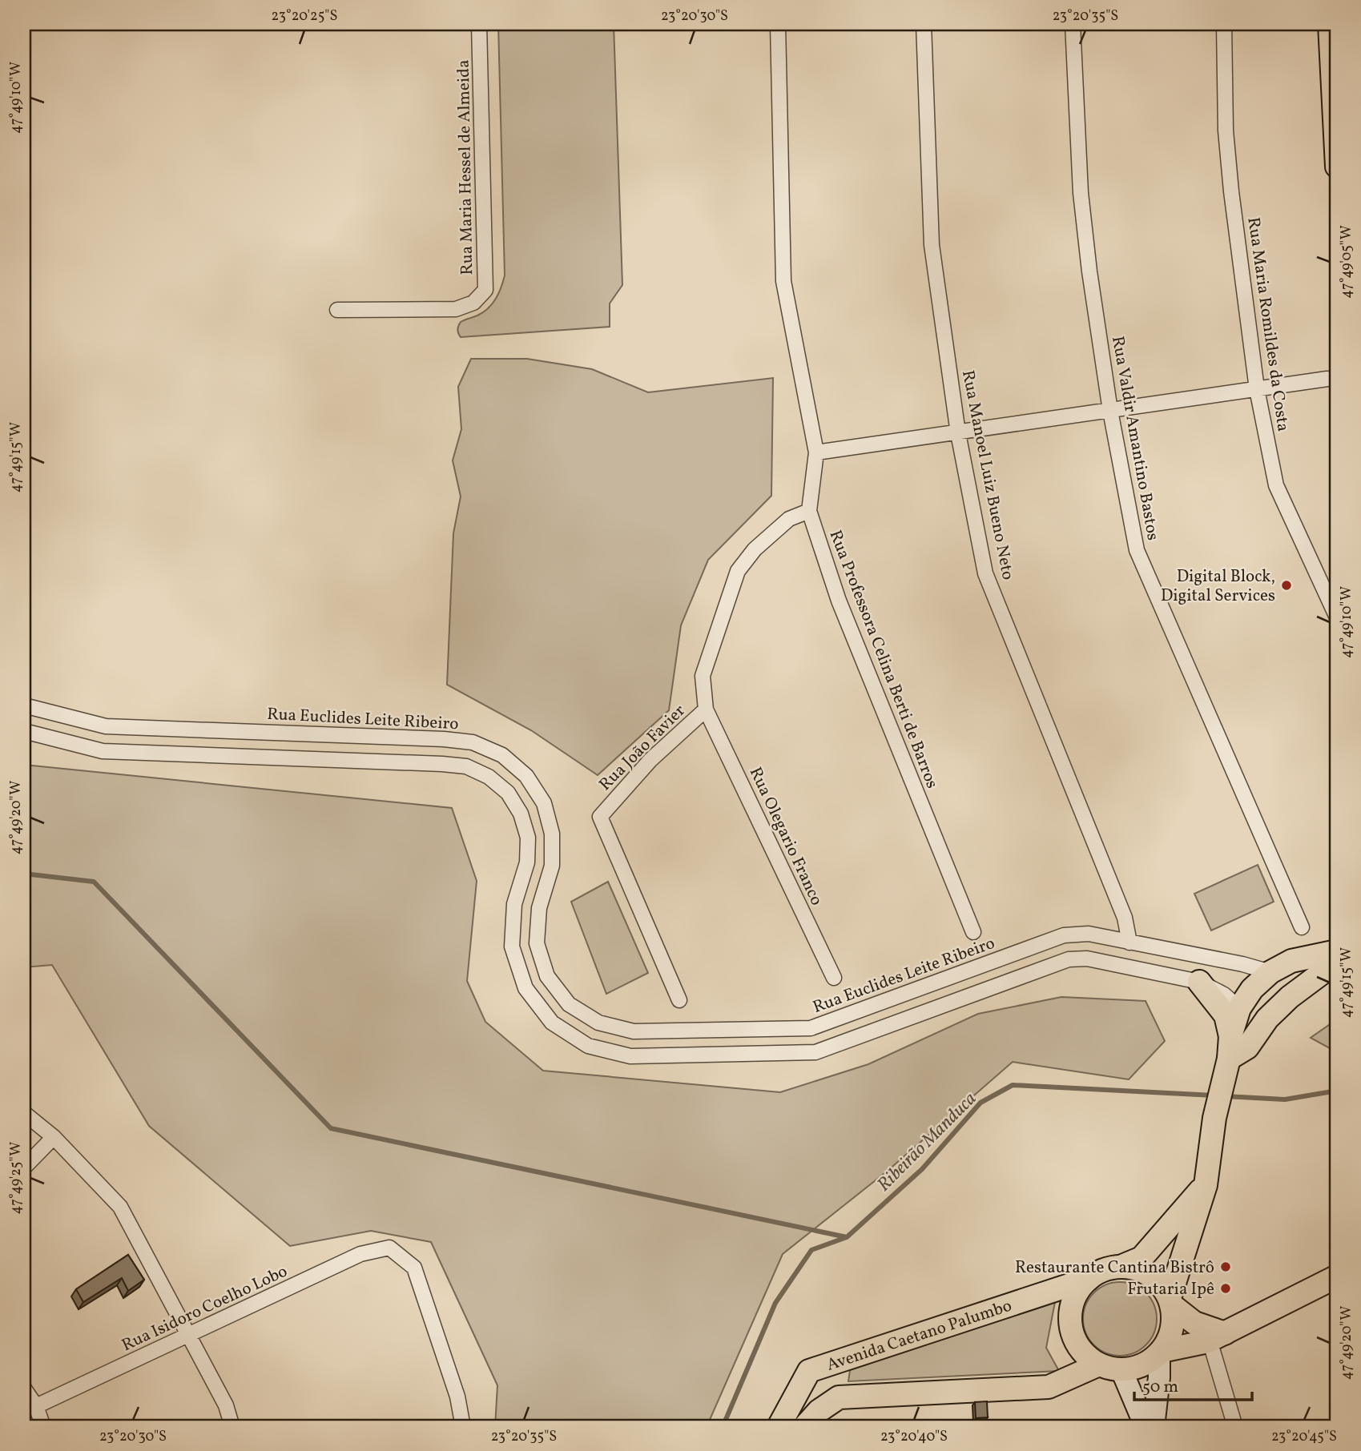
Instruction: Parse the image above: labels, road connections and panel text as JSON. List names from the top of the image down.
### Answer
{
  "streets": {
    "main road": ["Avenida Caetano Palumbo"],
    "street": [
      "Rua Maria Hessel de Almeida",
      "Rua Maria Romildes da Costa",
      "Rua Valdir Amantino Bastos",
      "Rua Manoel Luiz Bueno Neto",
      "Rua Professora Celina Berti de Barros",
      "Rua Euclides Leite Ribeiro",
      "Rua João Favier",
      "Rua Olegario Franco",
      "Rua Isidoro Coelho Lobo"
    ]
  },
  "crossings": [
    ["Rua Manoel Luiz Bueno Neto", "Rua Euclides Leite Ribeiro"],
    ["Rua Professora Celina Berti de Barros", "Rua João Favier"],
    ["Rua João Favier", "Rua Olegario Franco"]
  ],
  "water": ["Ribeirão Manduca"],
  "places": ["Digital Block, Digital Services", "Restaurante Cantina Bistrô", "Frutaria Ipê"],
  "scale_bar": "50 m",
  "coordinates": [
    "23°20'25\"S",
    "23°20'30\"S",
    "23°20'35\"S",
    "47°49'10\"W",
    "47°49'05\"W",
    "47°49'15\"W",
    "47°49'20\"W",
    "47°49'25\"W",
    "23°20'40\"S",
    "23°20'45\"S"
  ]
}
